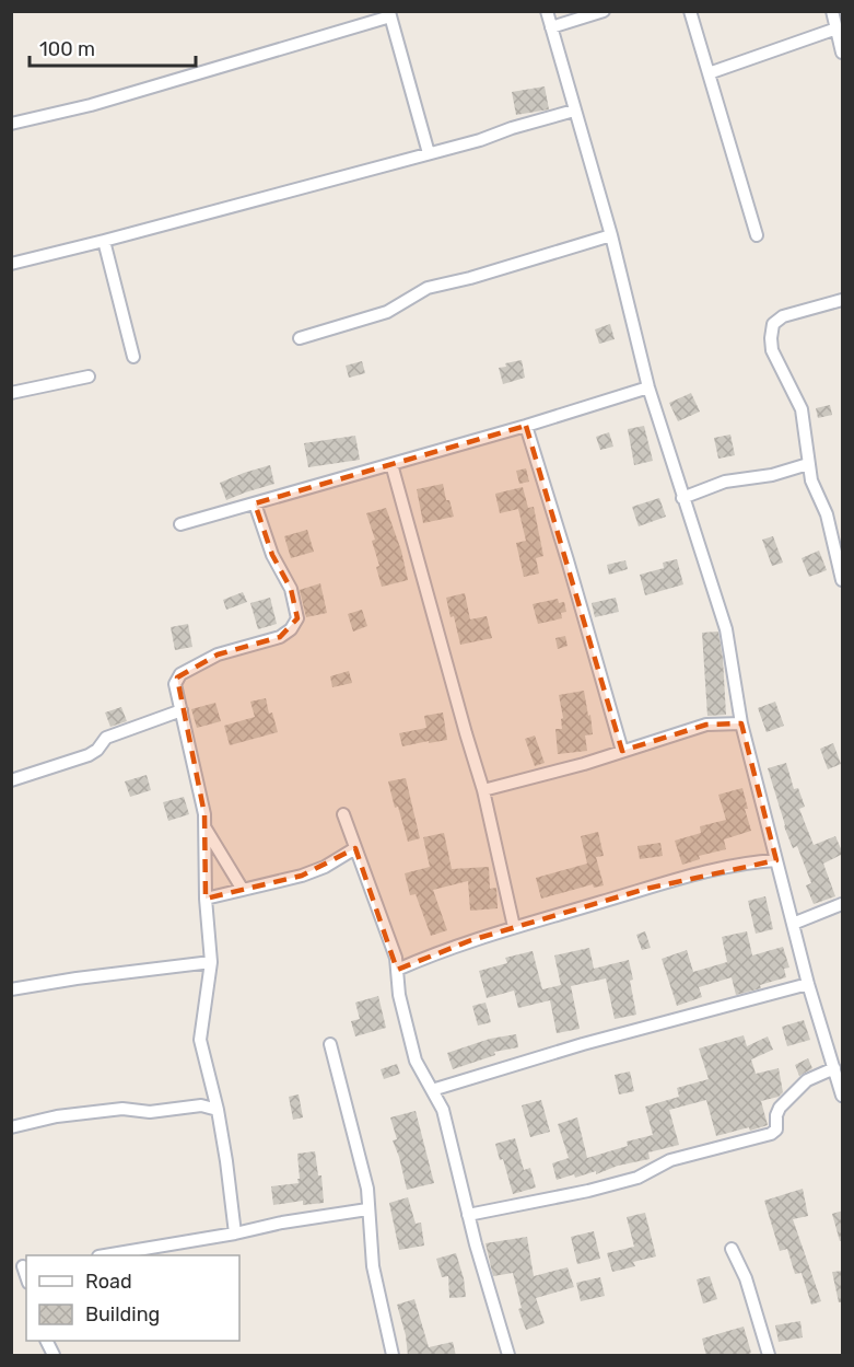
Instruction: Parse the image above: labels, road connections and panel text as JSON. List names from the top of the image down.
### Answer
{
  "legend": ["Road", "Building"],
  "scale_bar": "100 m"
}
